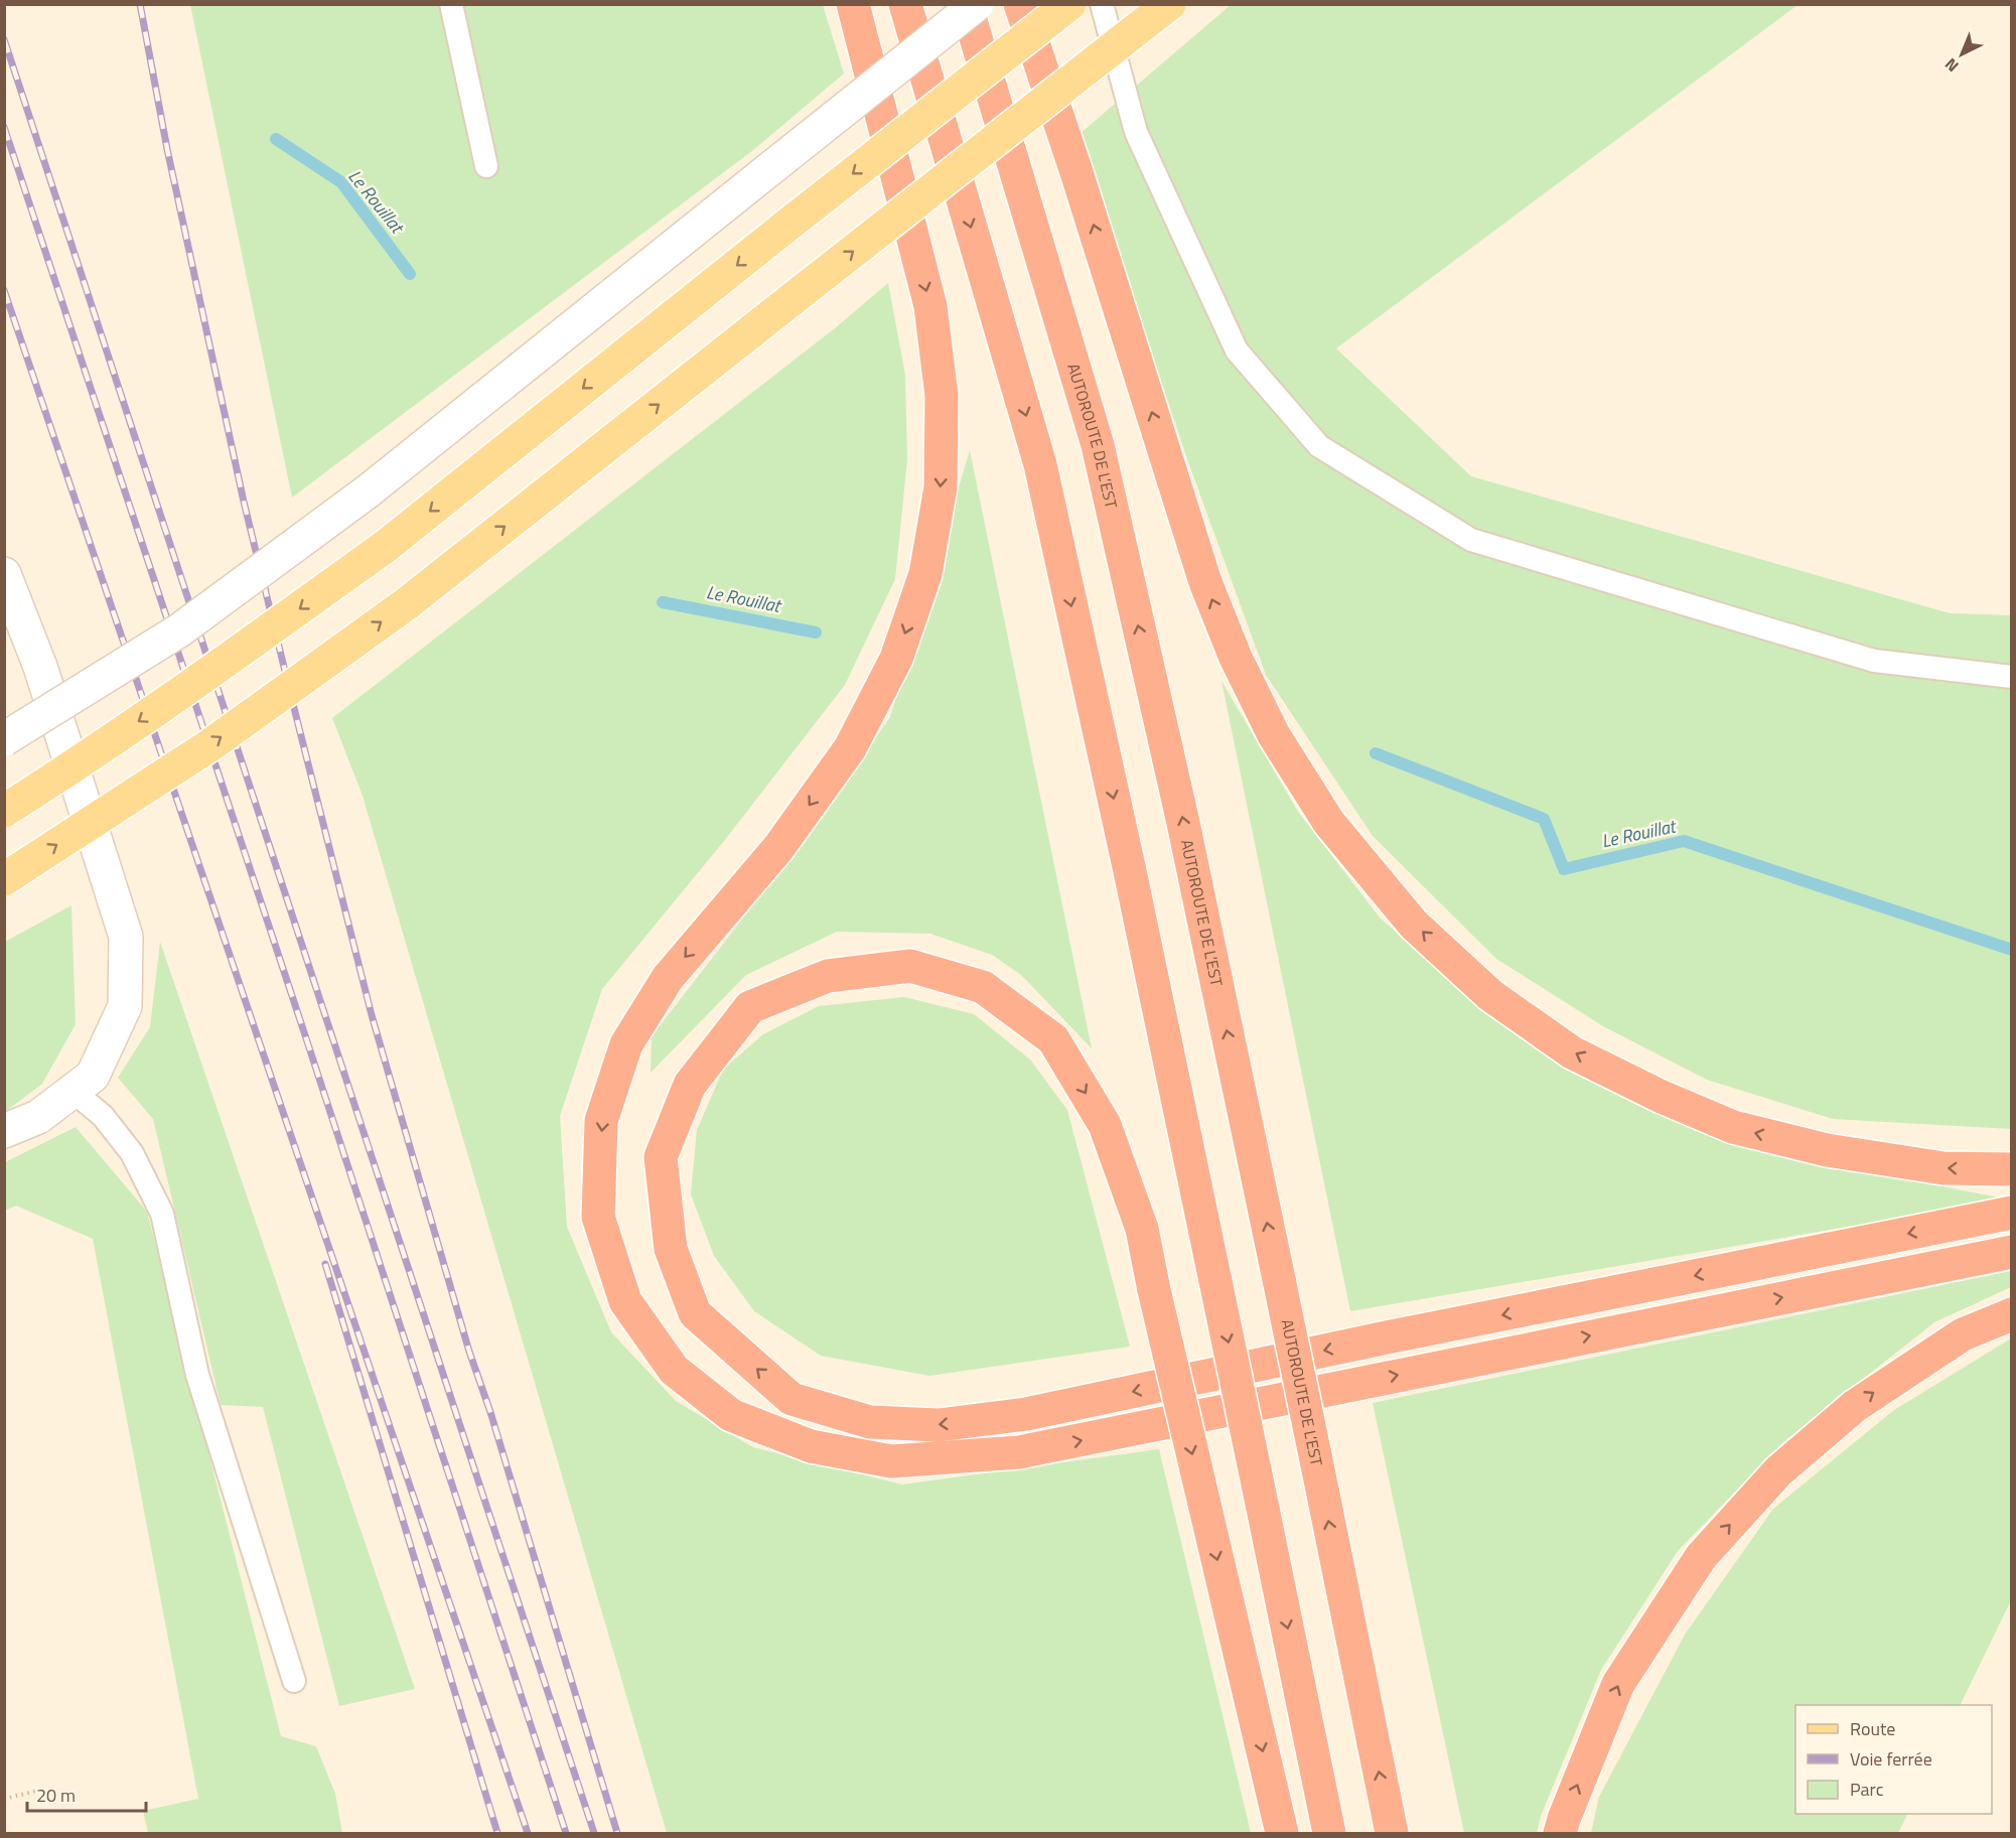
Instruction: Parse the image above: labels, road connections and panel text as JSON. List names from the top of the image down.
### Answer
{
  "streets": {
    "highway": ["AUTOROUTE DE L’EST"]
  },
  "water": ["Le Rouillat"],
  "legend": ["Route", "Voie ferrée", "Parc"],
  "scale_bar": "20 m",
  "north": "bottom left"
}
